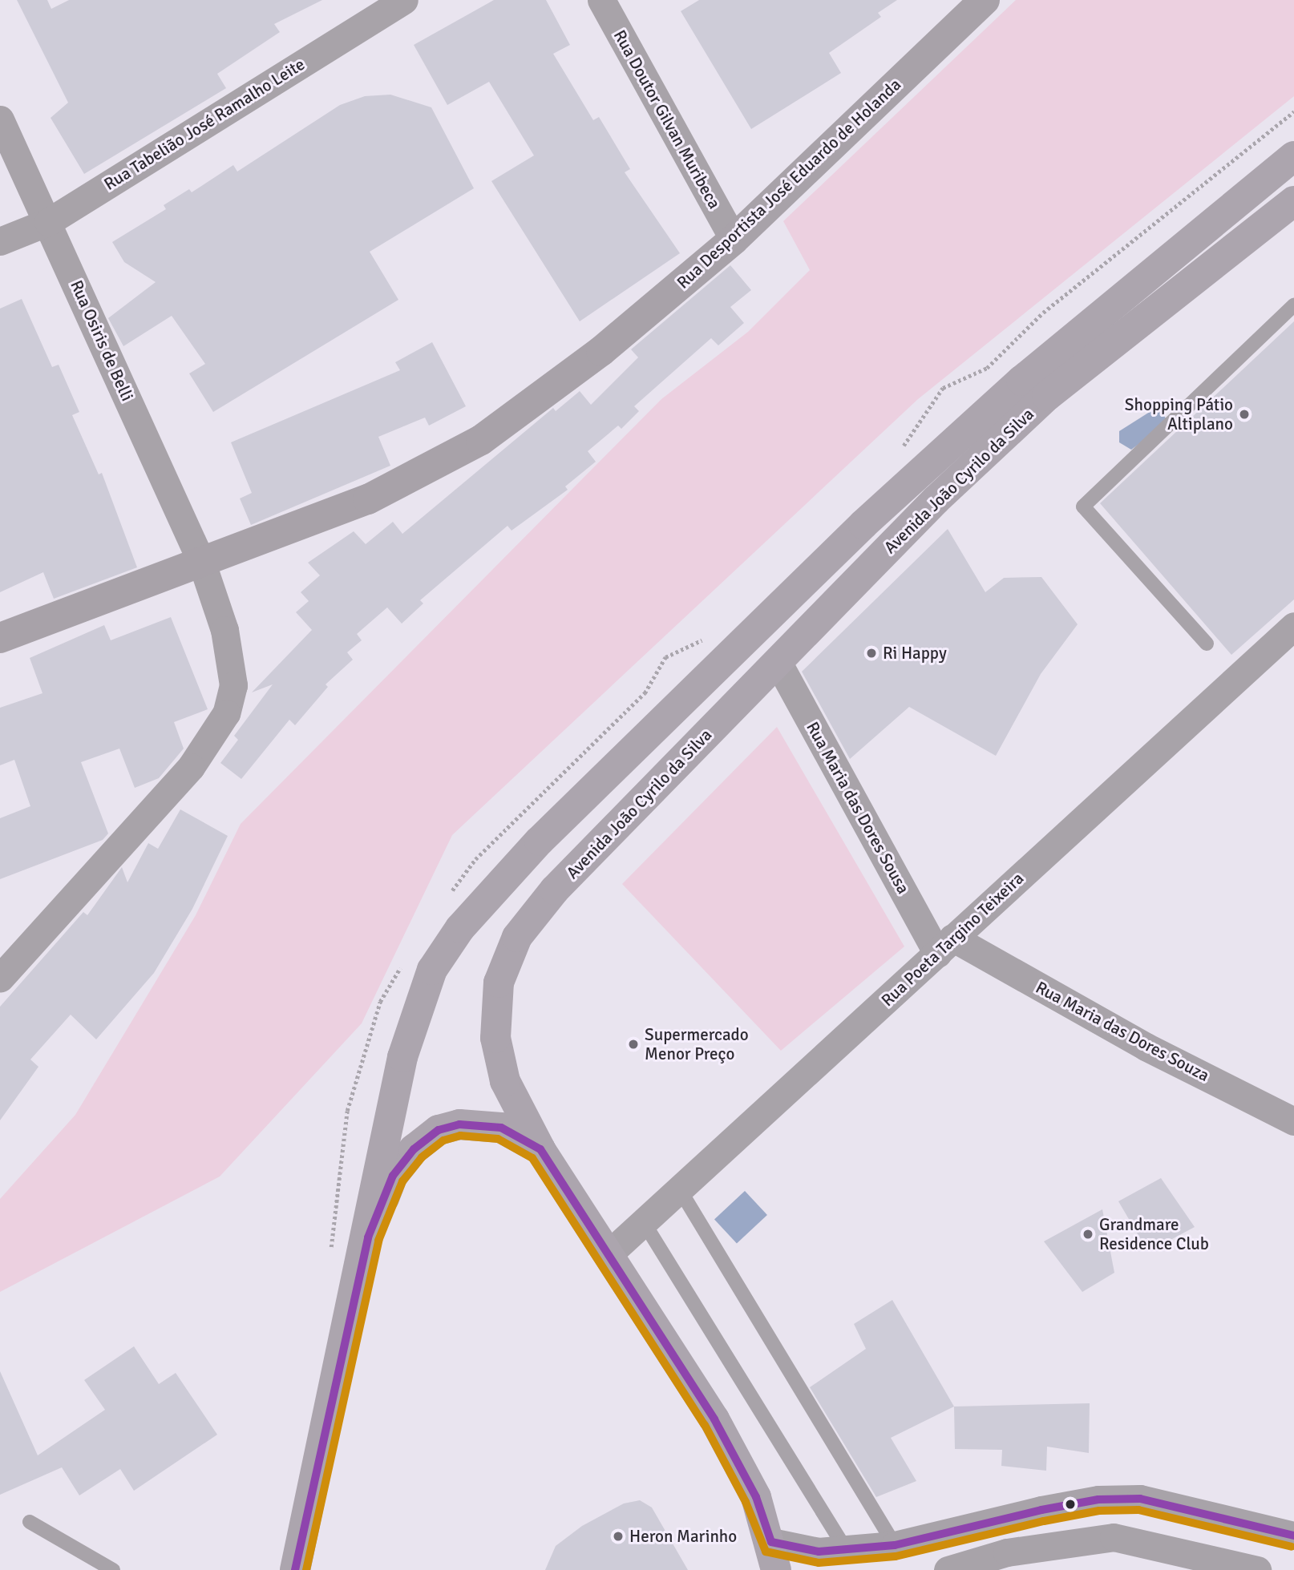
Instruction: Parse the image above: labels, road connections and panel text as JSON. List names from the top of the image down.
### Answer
{
  "streets": {
    "main road": ["Rua Desportista José Eduardo de Holanda", "Avenida João Cyrilo da Silva"],
    "street": [
      "Rua Doutor Gilvan Muribeca",
      "Rua Tabelião José Ramalho Leite",
      "Rua Osiris de Belli",
      "Rua Maria das Dores Sousa",
      "Rua Poeta Targino Teixeira",
      "Rua Maria das Dores Souza"
    ]
  },
  "crossings": [
    ["Rua Doutor Gilvan Muribeca", "Rua Desportista José Eduardo de Holanda"],
    ["Rua Tabelião José Ramalho Leite", "Rua Osiris de Belli"],
    ["Rua Desportista José Eduardo de Holanda", "Rua Osiris de Belli"],
    ["Avenida João Cyrilo da Silva", "Rua Maria das Dores Sousa"],
    ["Avenida João Cyrilo da Silva", "Rua Poeta Targino Teixeira"],
    ["Rua Maria das Dores Sousa", "Rua Poeta Targino Teixeira"],
    ["Rua Maria das Dores Sousa", "Rua Maria das Dores Souza"],
    ["Rua Poeta Targino Teixeira", "Rua Maria das Dores Souza"]
  ],
  "places": [
    "Shopping Pátio Altiplano",
    "Ri Happy",
    "Supermercado Menor Preço",
    "Grandmare Residence Club",
    "Heron Marinho"
  ]
}
